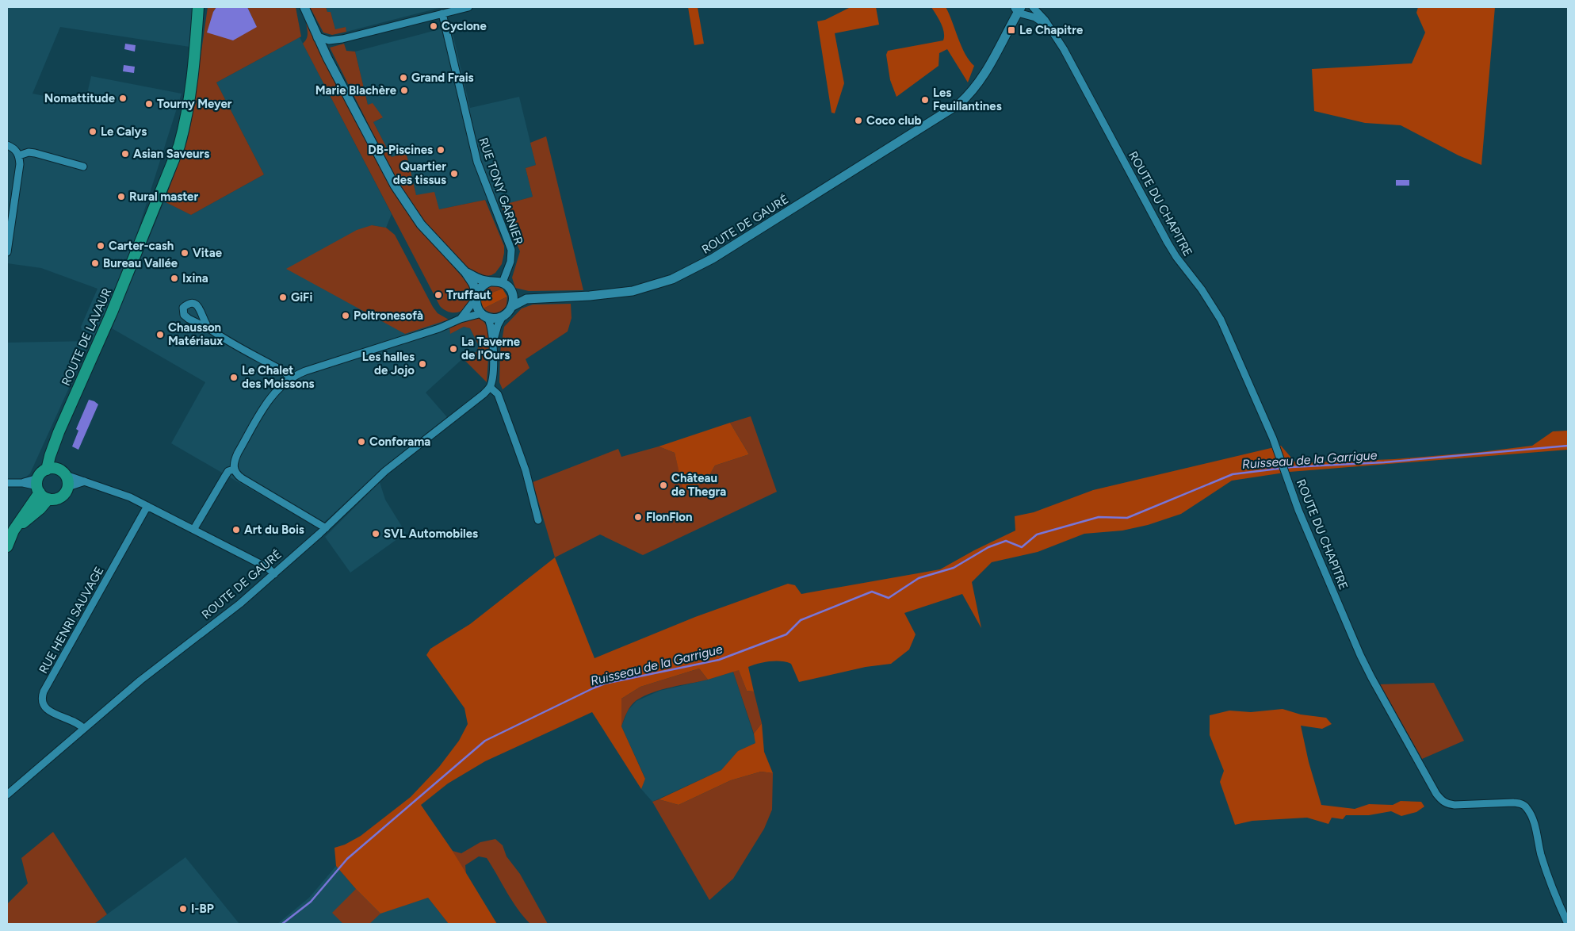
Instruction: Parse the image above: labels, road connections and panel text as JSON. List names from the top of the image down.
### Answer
{
  "streets": {
    "main road": ["ROUTE DE LAVAUR"],
    "street": [
      "RUE TONY GARNIER",
      "ROUTE DU CHAPITRE",
      "ROUTE DE GAURÉ",
      "RUE HENRI SAUVAGE"
    ]
  },
  "crossings": [
    ["RUE TONY GARNIER", "ROUTE DE GAURÉ"],
    ["ROUTE DU CHAPITRE", "ROUTE DE GAURÉ"],
    ["ROUTE DE GAURÉ", "RUE HENRI SAUVAGE"]
  ],
  "water": ["Ruisseau de la Garrigue"],
  "places": {
    "other": [
      "Cyclone",
      "Grand Frais",
      "Marie Blachère",
      "Nomattitude",
      "Les Feuillantines",
      "Tourny Meyer",
      "Coco club",
      "Le Calys",
      "DB-Piscines",
      "Asian Saveurs",
      "Quartier des tissus",
      "Rural master",
      "Carter-cash",
      "Vitae",
      "Bureau Vallée",
      "Ixina",
      "Truffaut",
      "GiFi",
      "Poltronesofà",
      "Chausson Matériaux",
      "La Taverne de l'Ours",
      "Les halles de Jojo",
      "Le Chalet des Moissons",
      "Conforama",
      "Château de Thegra",
      "FlonFlon",
      "Art du Bois",
      "SVL Automobiles",
      "I-BP"
    ],
    "transit": ["Le Chapitre"]
  }
}
